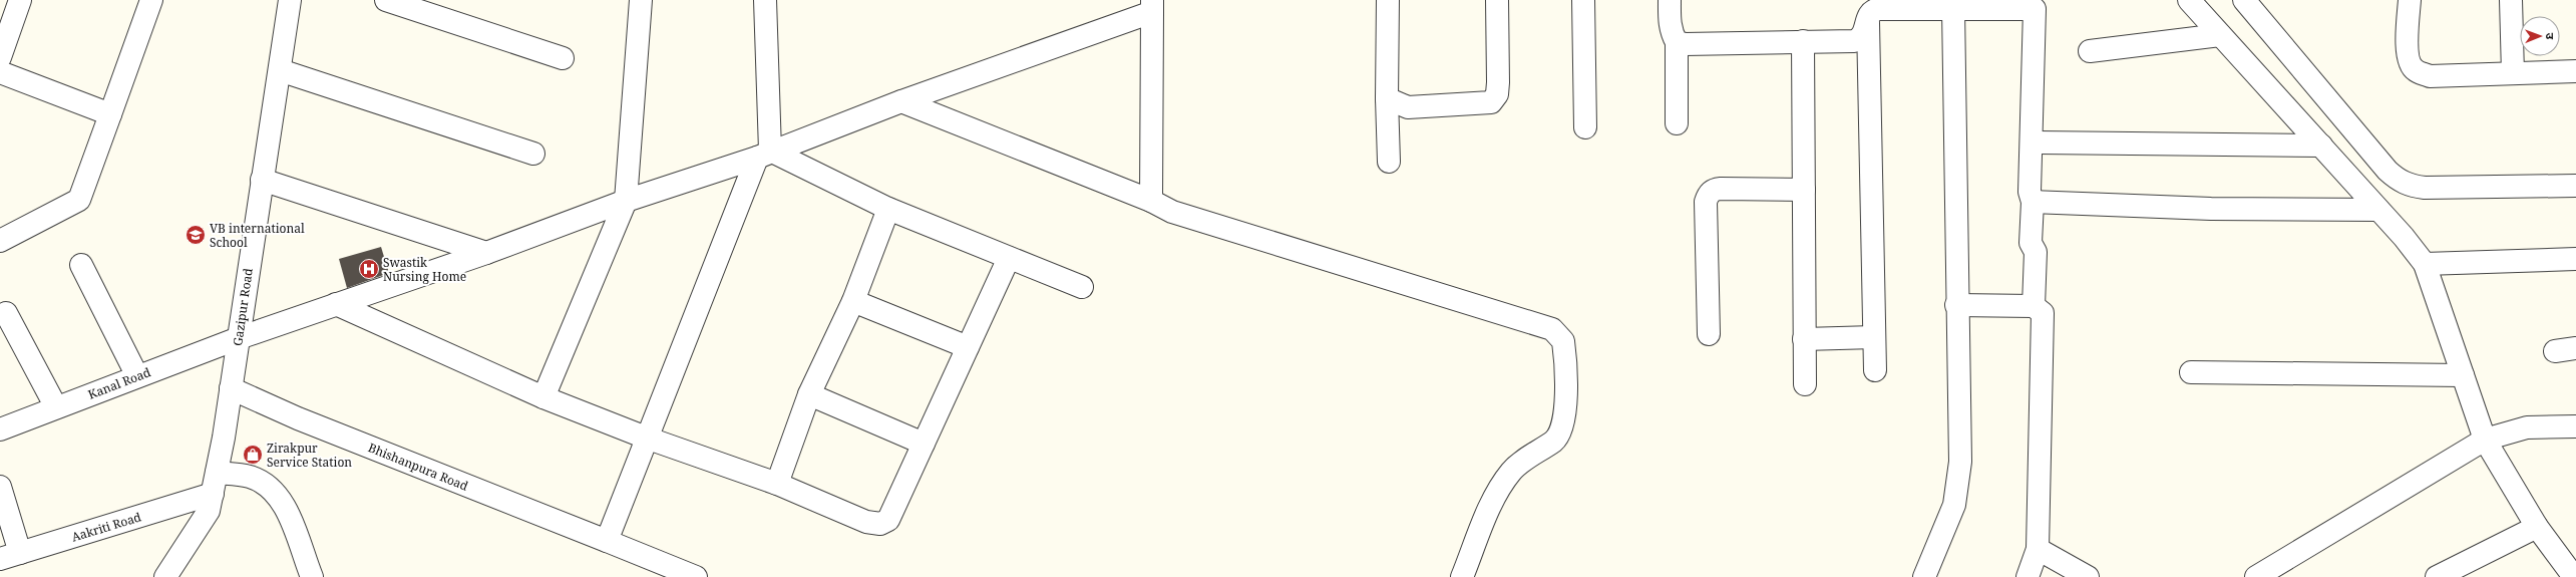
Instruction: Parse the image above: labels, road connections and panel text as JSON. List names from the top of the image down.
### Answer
{
  "streets": {
    "street": [
      "Gazipur Road",
      "Kanal Road",
      "Bhishanpura Road",
      "Aakriti Road"
    ]
  },
  "crossings": [
    ["Gazipur Road", "Kanal Road"],
    ["Gazipur Road", "Bhishanpura Road"],
    ["Gazipur Road", "Aakriti Road"]
  ],
  "places": {
    "school or university": ["VB international School"],
    "hospital": ["Swastik Nursing Home"],
    "shop": ["Zirakpur Service Station"]
  },
  "north": "right"
}
